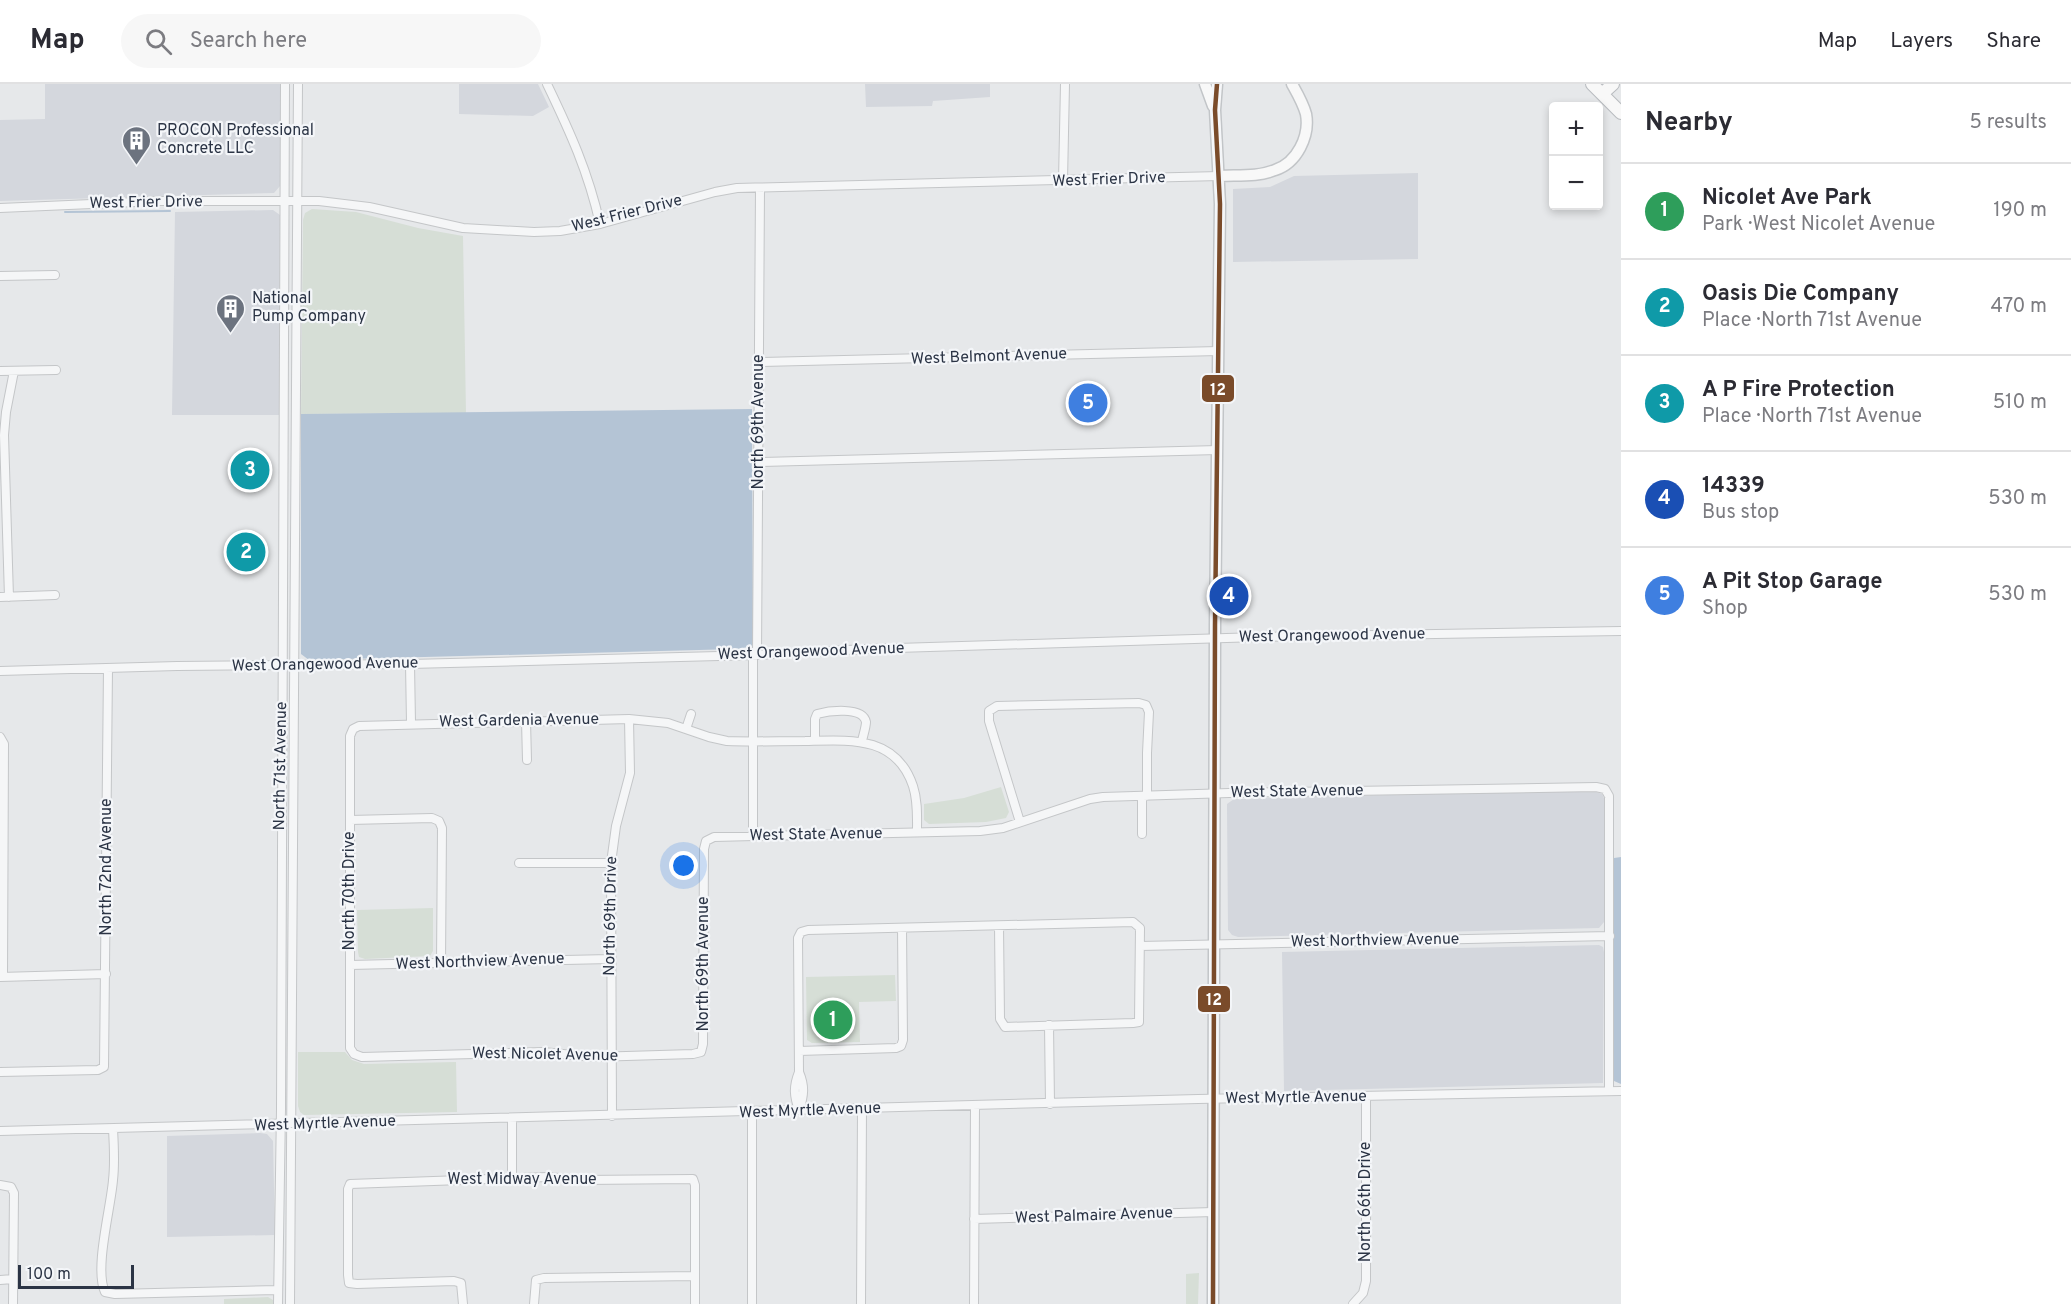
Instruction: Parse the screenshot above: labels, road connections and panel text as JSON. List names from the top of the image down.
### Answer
{
  "streets": {
    "street": [
      "West Frier Drive",
      "West Belmont Avenue",
      "North 69th Avenue",
      "West Orangewood Avenue",
      "West Gardenia Avenue",
      "North 71st Avenue",
      "West State Avenue",
      "North 72nd Avenue",
      "North 70th Drive",
      "North 69th Drive",
      "West Northview Avenue",
      "West Nicolet Avenue",
      "West Myrtle Avenue",
      "West Midway Avenue",
      "North 66th Drive",
      "West Palmaire Avenue"
    ]
  },
  "crossings": [
    ["West Frier Drive", "North 69th Avenue"],
    ["West Frier Drive", "North 71st Avenue"],
    ["West Belmont Avenue", "North 69th Avenue"],
    ["North 69th Avenue", "West Orangewood Avenue"],
    ["North 69th Avenue", "West Gardenia Avenue"],
    ["North 69th Avenue", "West State Avenue"],
    ["North 69th Avenue", "West Nicolet Avenue"],
    ["West Orangewood Avenue", "North 71st Avenue"],
    ["West Orangewood Avenue", "North 72nd Avenue"],
    ["West Gardenia Avenue", "North 70th Drive"],
    ["West Gardenia Avenue", "North 69th Drive"],
    ["North 71st Avenue", "West Myrtle Avenue"],
    ["West State Avenue", "West Northview Avenue"],
    ["North 70th Drive", "West Northview Avenue"],
    ["North 70th Drive", "West Nicolet Avenue"],
    ["North 69th Drive", "West Northview Avenue"],
    ["North 69th Drive", "West Nicolet Avenue"],
    ["North 69th Drive", "West Myrtle Avenue"],
    ["West Myrtle Avenue", "North 66th Drive"]
  ],
  "places": {
    "building": ["PROCON Professional Concrete LLC", "National Pump Company"]
  },
  "lines": ["transit line 12"],
  "scale_bar": "100 m",
  "page": {
    "header": "Map",
    "search": "Search here",
    "nav": ["Map", "Layers", "Share"],
    "heading": ["Nearby", "5 results"],
    "map_buttons": ["+", "−"],
    "list": [
      {
        "mark": "1",
        "name": "Nicolet Ave Park",
        "note": "Park · West Nicolet Avenue",
        "value": "190 m"
      },
      {
        "mark": "2",
        "name": "Oasis Die Company",
        "note": "Place · North 71st Avenue",
        "value": "470 m"
      },
      {
        "mark": "3",
        "name": "A P Fire Protection",
        "note": "Place · North 71st Avenue",
        "value": "510 m"
      },
      {
        "mark": "4",
        "name": "14339",
        "note": "Bus stop",
        "value": "530 m"
      },
      {
        "mark": "5",
        "name": "A Pit Stop Garage",
        "note": "Shop",
        "value": "530 m"
      }
    ],
    "pins": [
      "5",
      "3",
      "2",
      "4",
      "1"
    ],
    "scale": "100 m"
  }
}
